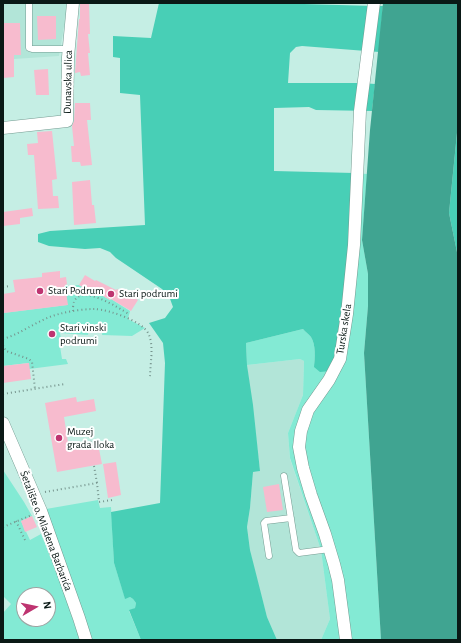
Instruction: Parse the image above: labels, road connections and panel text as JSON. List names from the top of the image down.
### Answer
{
  "streets": {
    "street": ["Dunavska ulica", "Turska skela", "Šetalište o. Mladena Barbarića"]
  },
  "places": [
    "Stari Podrum",
    "Stari podrumi",
    "Stari vinski podrumi",
    "Muzej grada Iloka"
  ],
  "north": "right"
}
